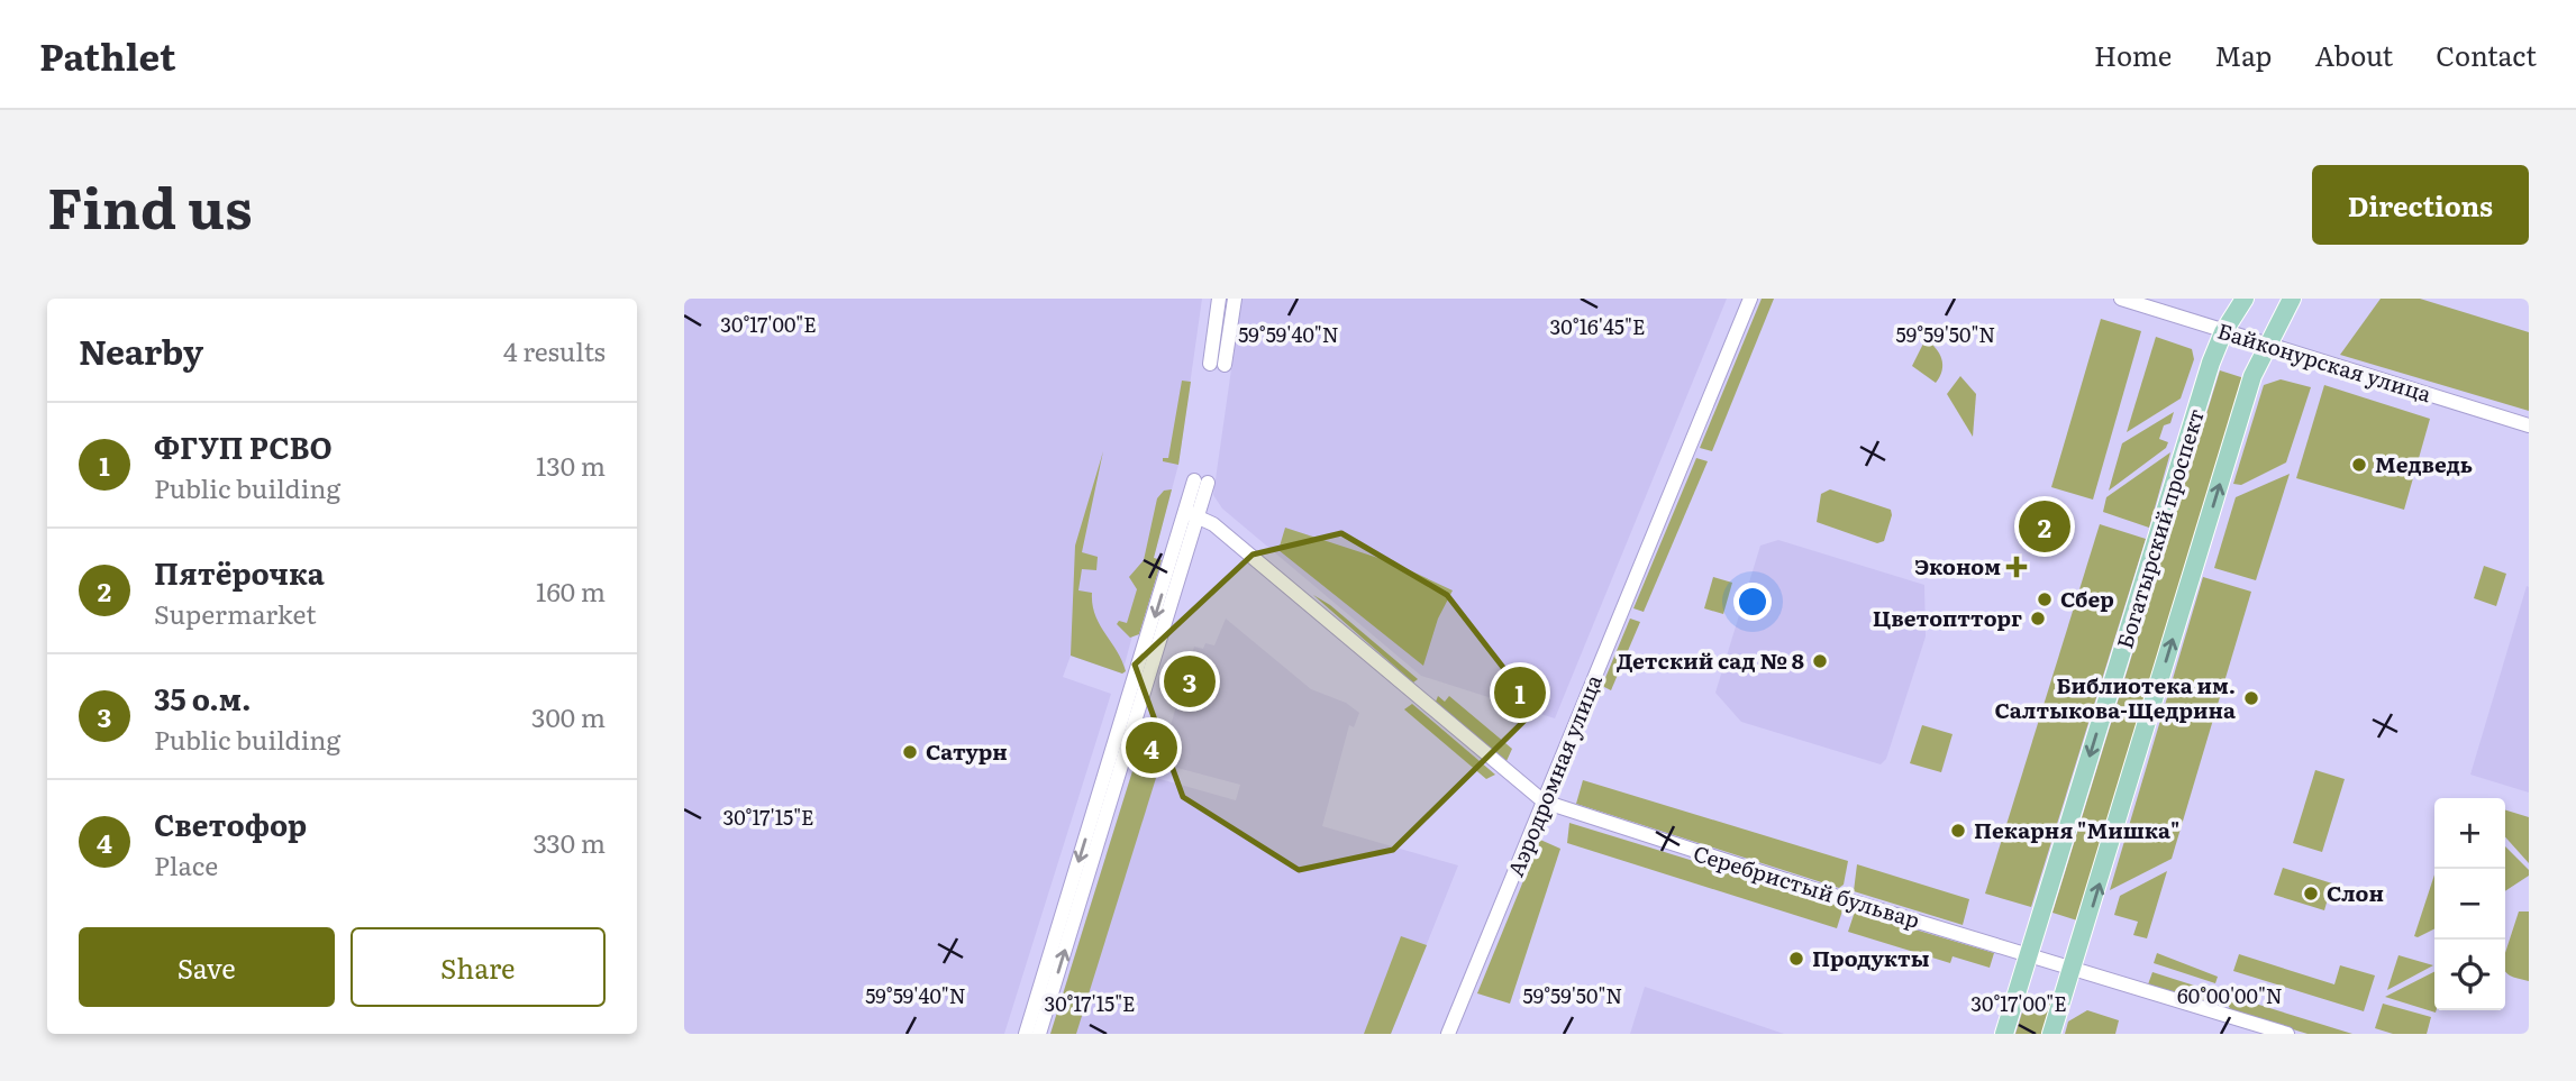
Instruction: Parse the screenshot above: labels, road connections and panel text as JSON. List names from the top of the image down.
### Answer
{
  "streets": {
    "main road": ["Богатырский проспект"],
    "street": ["Байконурская улица", "Аэродромная улица", "Серебристый бульвар"]
  },
  "crossings": [
    ["Байконурская улица", "Богатырский проспект"],
    ["Богатырский проспект", "Серебристый бульвар"],
    ["Аэродромная улица", "Серебристый бульвар"]
  ],
  "places": {
    "other": [
      "Медведь",
      "Сбер",
      "Цветоптторг",
      "Детский сад № 8",
      "Библиотека им. Салтыкова-Щедрина",
      "Сатурн",
      "Пекарня \"Мишка\"",
      "Слон",
      "Продукты"
    ],
    "health": ["Эконом"]
  },
  "page": {
    "header": "Pathlet",
    "nav": [
      "Home",
      "Map",
      "About",
      "Contact"
    ],
    "title": "Find us",
    "buttons": [
      "Directions",
      ["Save", "Share"]
    ],
    "heading": ["Nearby", "4 results"],
    "list": [
      {
        "mark": "1",
        "name": "ФГУП РСВО",
        "note": "Public building",
        "value": "130 m"
      },
      {
        "mark": "2",
        "name": "Пятёрочка",
        "note": "Supermarket",
        "value": "160 m"
      },
      {
        "mark": "3",
        "name": "35 о.м.",
        "note": "Public building",
        "value": "300 m"
      },
      {
        "mark": "4",
        "name": "Светофор",
        "note": "Place",
        "value": "330 m"
      }
    ],
    "pins": [
      "2",
      "3",
      "1",
      "4"
    ],
    "map_buttons": ["+", "−"]
  },
  "coordinates": [
    "30°17'00\"E",
    "30°16'45\"E",
    "59°59'40\"N",
    "59°59'50\"N",
    "30°17'15\"E",
    "60°00'00\"N"
  ]
}
